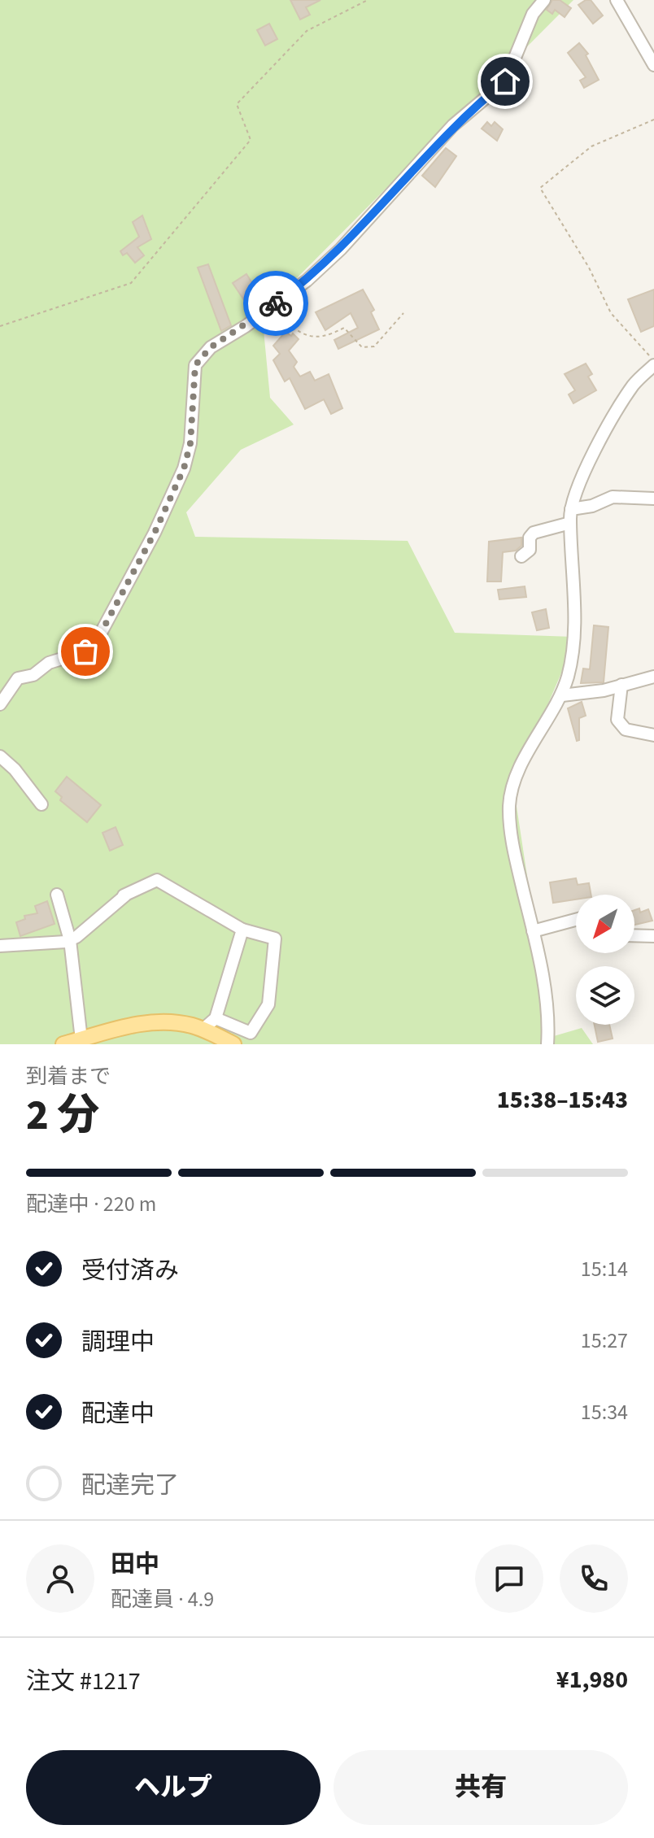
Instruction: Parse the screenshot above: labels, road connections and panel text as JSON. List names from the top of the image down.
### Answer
{
  "north": "bottom left",
  "page": {
    "heading": ["2 分", "到着まで", "15:38–15:43"],
    "panel": [
      "田中",
      "配達員 · 4.9",
      "注文 #1217",
      "¥1,980"
    ],
    "bar": "配達中 · 220 m",
    "list": [
      ["受付済み", "15:14"],
      ["調理中", "15:27"],
      ["配達中", "15:34"],
      "配達完了"
    ],
    "buttons": ["ヘルプ", "共有"]
  }
}
